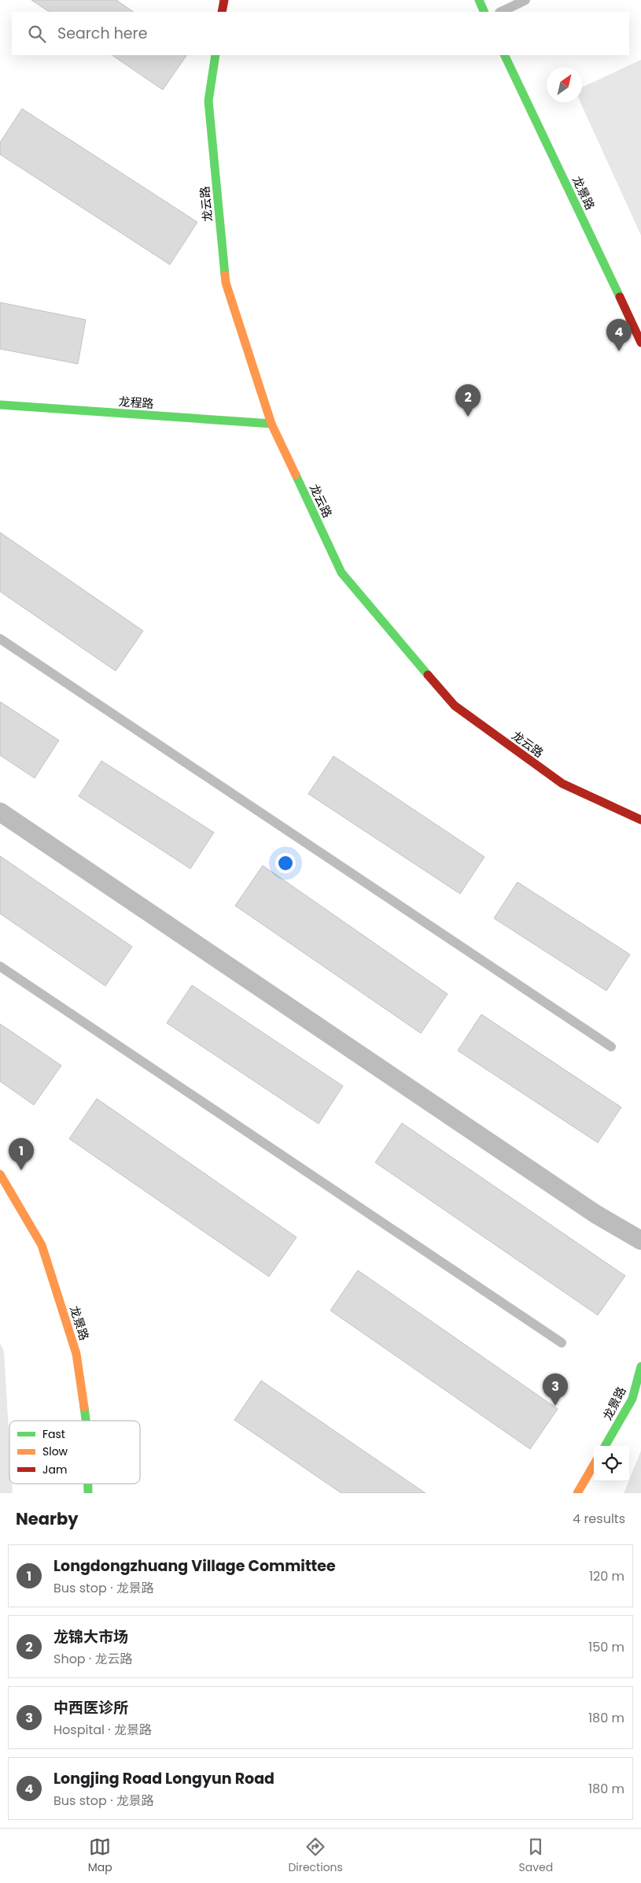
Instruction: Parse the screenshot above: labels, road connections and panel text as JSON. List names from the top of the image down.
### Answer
{
  "streets": {
    "street": ["龙景路", "龙云路", "龙程路"]
  },
  "crossings": [
    ["龙云路", "龙程路"]
  ],
  "legend": ["Fast", "Slow", "Jam"],
  "north": "top right",
  "page": {
    "search": "Search here",
    "pins": [
      "4",
      "2",
      "1",
      "3"
    ],
    "heading": ["Nearby", "4 results"],
    "list": [
      {
        "mark": "1",
        "name": "Longdongzhuang Village Committee",
        "note": "Bus stop · 龙景路",
        "value": "120 m"
      },
      {
        "mark": "2",
        "name": "龙锦大市场",
        "note": "Shop · 龙云路",
        "value": "150 m"
      },
      {
        "mark": "3",
        "name": "中西医诊所",
        "note": "Hospital · 龙景路",
        "value": "180 m"
      },
      {
        "mark": "4",
        "name": "Longjing Road Longyun Road",
        "note": "Bus stop · 龙景路",
        "value": "180 m"
      }
    ],
    "nav": ["Map", "Directions", "Saved"]
  }
}
